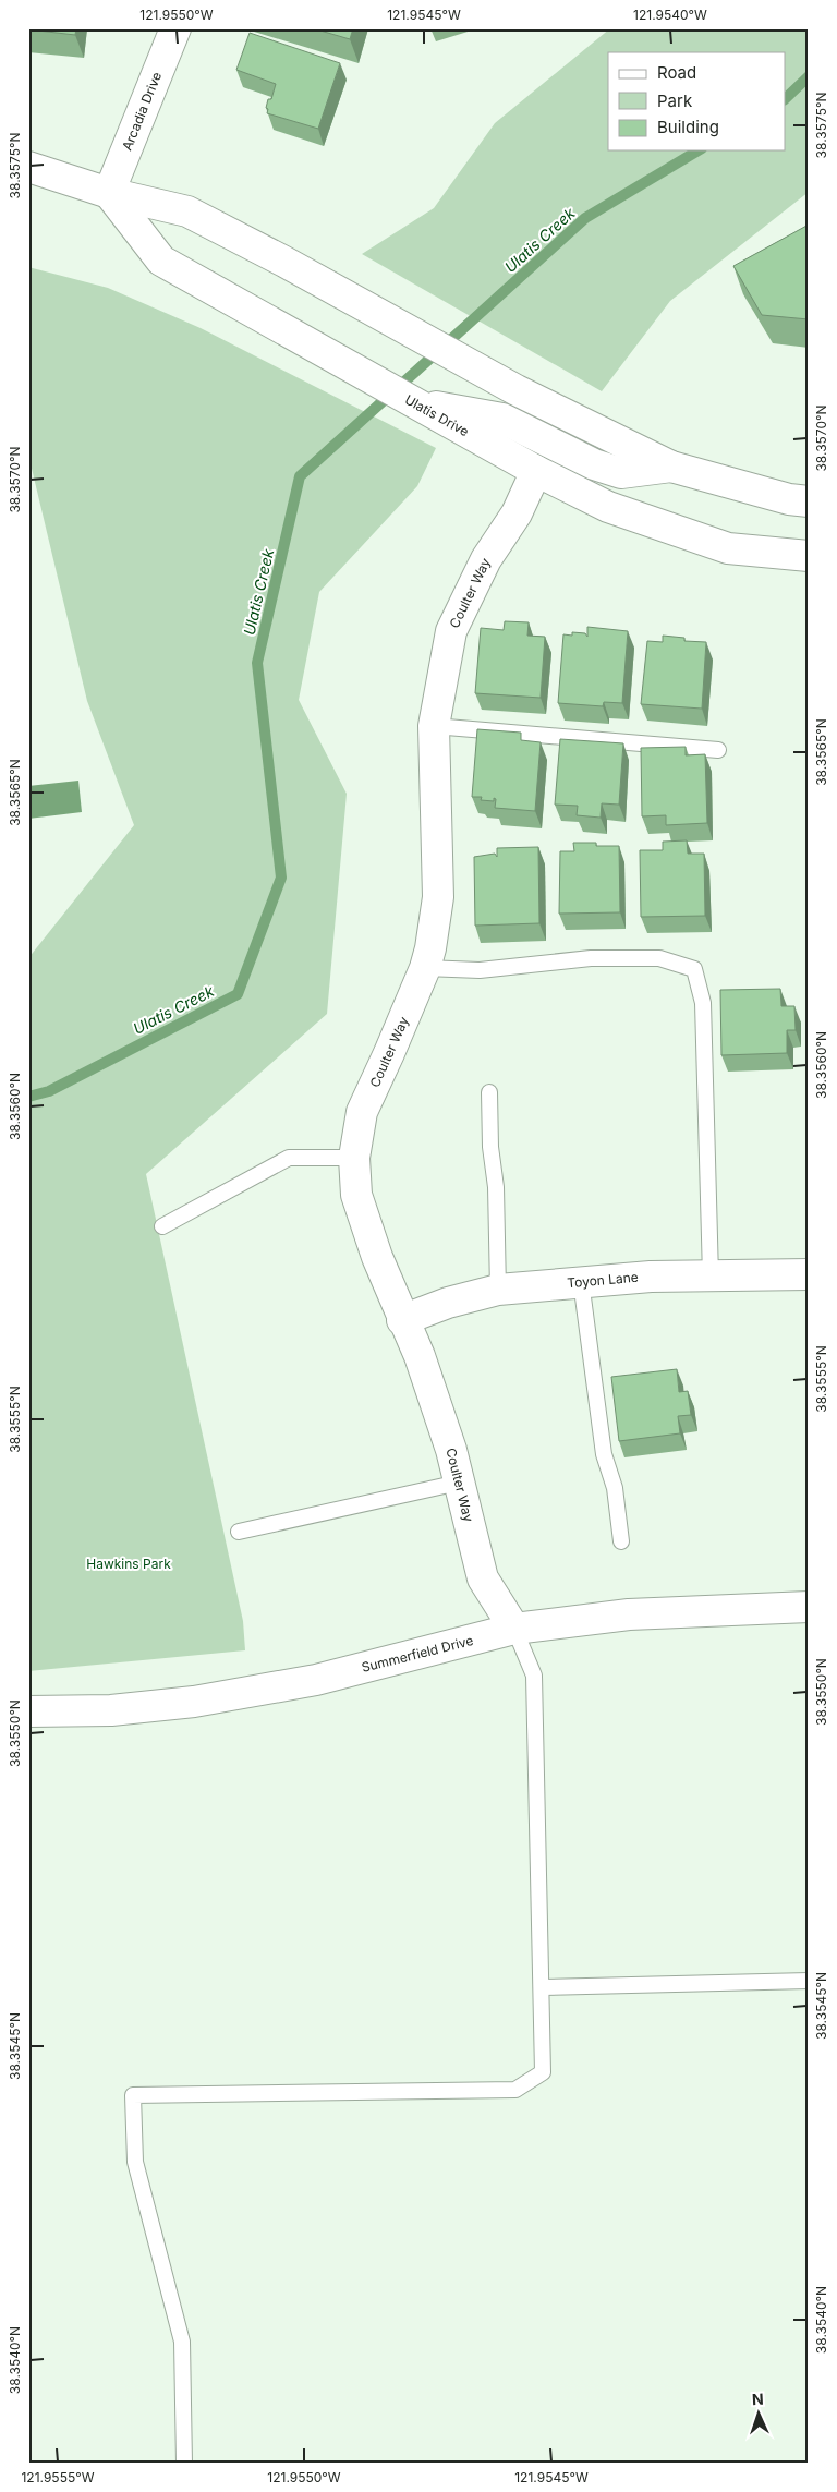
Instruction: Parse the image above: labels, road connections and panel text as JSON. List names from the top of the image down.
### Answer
{
  "streets": {
    "street": [
      "Arcadia Drive",
      "Ulatis Drive",
      "Coulter Way",
      "Toyon Lane",
      "Summerfield Drive"
    ]
  },
  "crossings": [
    ["Arcadia Drive", "Ulatis Drive"],
    ["Ulatis Drive", "Coulter Way"],
    ["Coulter Way", "Toyon Lane"],
    ["Coulter Way", "Summerfield Drive"]
  ],
  "water": ["Ulatis Creek"],
  "parks": ["Hawkins Park"],
  "legend": ["Road", "Park", "Building"],
  "north": "top",
  "coordinates": [
    "121.9550°W",
    "121.9545°W",
    "121.9540°W",
    "38.3575°N",
    "38.3570°N",
    "38.3565°N",
    "38.3560°N",
    "38.3555°N",
    "38.3550°N",
    "38.3545°N",
    "38.3540°N",
    "121.9555°W"
  ]
}
